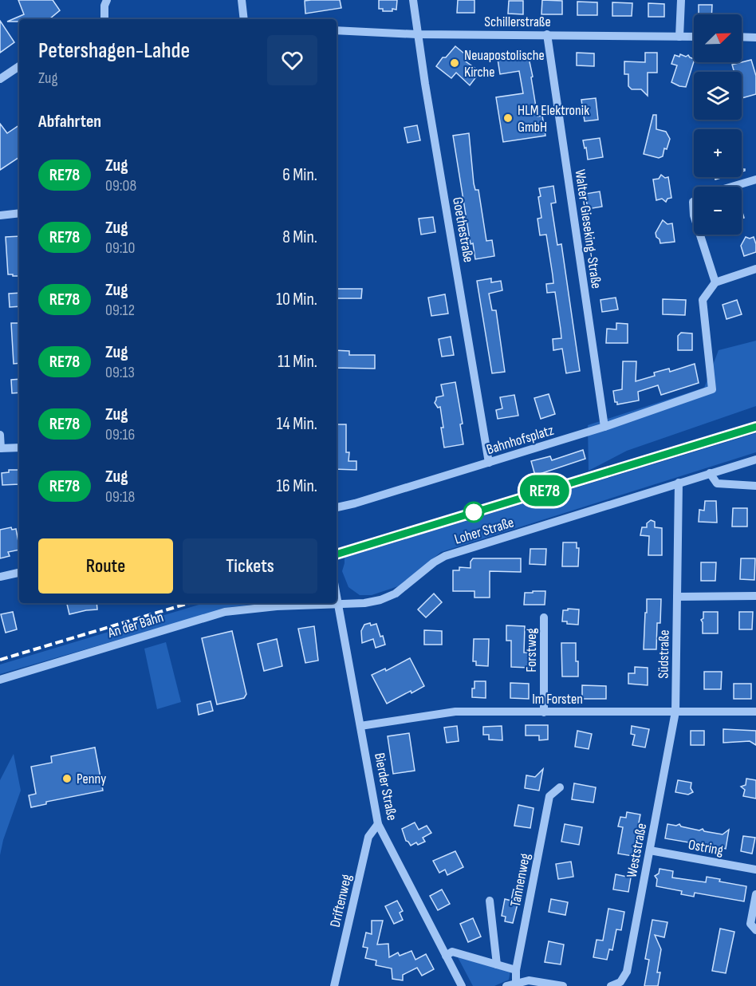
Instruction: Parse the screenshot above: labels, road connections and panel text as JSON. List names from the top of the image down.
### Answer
{
  "streets": {
    "street": [
      "Schillerstraße",
      "Walter-Gieseking-Straße",
      "Goethestraße",
      "Bahnhofsplatz",
      "Loher Straße",
      "An der Bahn",
      "Forstweg",
      "Südstraße",
      "Im Forsten",
      "Bierder Straße",
      "Ostring",
      "Weststraße",
      "Tannenweg",
      "Driftenweg"
    ]
  },
  "crossings": [
    ["Schillerstraße", "Walter-Gieseking-Straße"],
    ["Schillerstraße", "Goethestraße"],
    ["Walter-Gieseking-Straße", "Bahnhofsplatz"],
    ["Goethestraße", "Bahnhofsplatz"],
    ["Loher Straße", "An der Bahn"],
    ["Loher Straße", "Südstraße"],
    ["Loher Straße", "Bierder Straße"],
    ["An der Bahn", "Bierder Straße"],
    ["Forstweg", "Im Forsten"],
    ["Südstraße", "Im Forsten"],
    ["Südstraße", "Weststraße"],
    ["Im Forsten", "Bierder Straße"],
    ["Im Forsten", "Weststraße"],
    ["Bierder Straße", "Driftenweg"],
    ["Ostring", "Weststraße"]
  ],
  "places": ["Neuapostolische Kirche", "HLM Elektronik GmbH", "Penny"],
  "north": "top right",
  "page": {
    "on_map": "RE78",
    "map_buttons": ["+", "−"],
    "heading": [
      ["Petershagen-Lahde", "Zug"],
      "Abfahrten"
    ],
    "list": [
      {
        "mark": "RE78",
        "name": "Zug",
        "note": "09:08",
        "value": "6 Min."
      },
      {
        "mark": "RE78",
        "name": "Zug",
        "note": "09:10",
        "value": "8 Min."
      },
      {
        "mark": "RE78",
        "name": "Zug",
        "note": "09:12",
        "value": "10 Min."
      },
      {
        "mark": "RE78",
        "name": "Zug",
        "note": "09:13",
        "value": "11 Min."
      },
      {
        "mark": "RE78",
        "name": "Zug",
        "note": "09:16",
        "value": "14 Min."
      },
      {
        "mark": "RE78",
        "name": "Zug",
        "note": "09:18",
        "value": "16 Min."
      }
    ],
    "buttons": ["Route", "Tickets"]
  }
}
